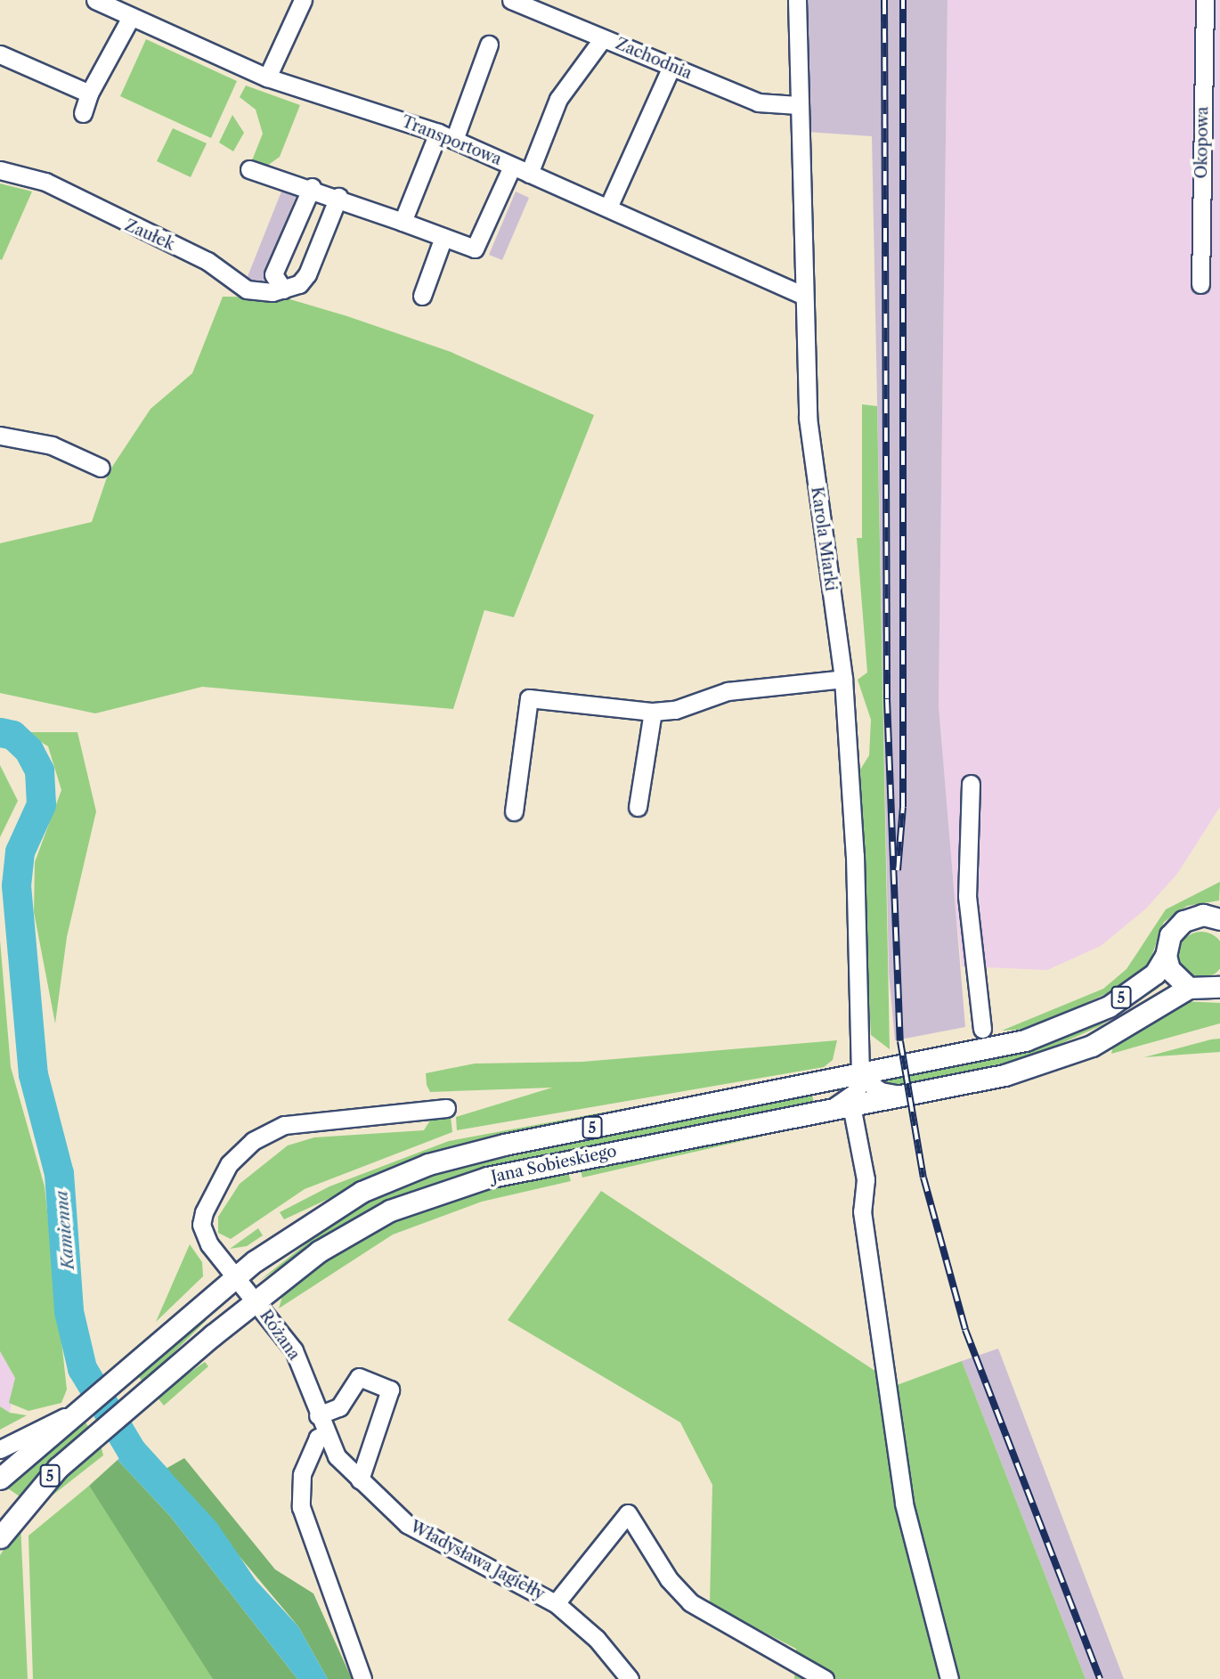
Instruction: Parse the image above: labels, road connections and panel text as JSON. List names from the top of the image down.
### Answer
{
  "streets": {
    "main road": ["5", "Jana Sobieskiego"],
    "street": [
      "Zachodnia",
      "Transportowa",
      "Okopowa",
      "Zaułek",
      "Karola Miarki",
      "Różana",
      "Władysława Jagiełły"
    ]
  },
  "crossings": [
    ["Zachodnia", "Karola Miarki"],
    ["Transportowa", "Karola Miarki"],
    ["Karola Miarki", "Jana Sobieskiego"],
    ["5", "Jana Sobieskiego"],
    ["Jana Sobieskiego", "Różana"],
    ["Różana", "Władysława Jagiełły"]
  ],
  "water": ["Kamienna"]
}
